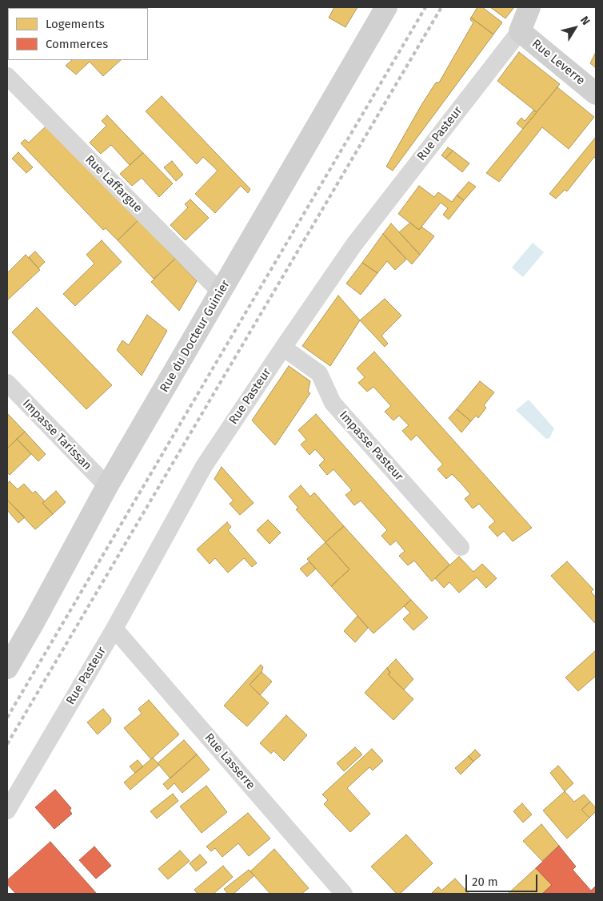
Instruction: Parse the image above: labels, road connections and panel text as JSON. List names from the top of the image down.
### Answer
{
  "streets": {
    "street": [
      "Rue Leverre",
      "Rue Pasteur",
      "Rue Laffargue",
      "Rue du Docteur Guinier",
      "Impasse Tarissan",
      "Impasse Pasteur",
      "Rue Lasserre"
    ]
  },
  "crossings": [
    ["Rue Leverre", "Rue Pasteur"],
    ["Rue Pasteur", "Impasse Pasteur"],
    ["Rue Pasteur", "Rue Lasserre"],
    ["Rue Laffargue", "Rue du Docteur Guinier"],
    ["Rue du Docteur Guinier", "Impasse Tarissan"]
  ],
  "legend": ["Logements", "Commerces"],
  "scale_bar": "20 m",
  "north": "top right"
}
